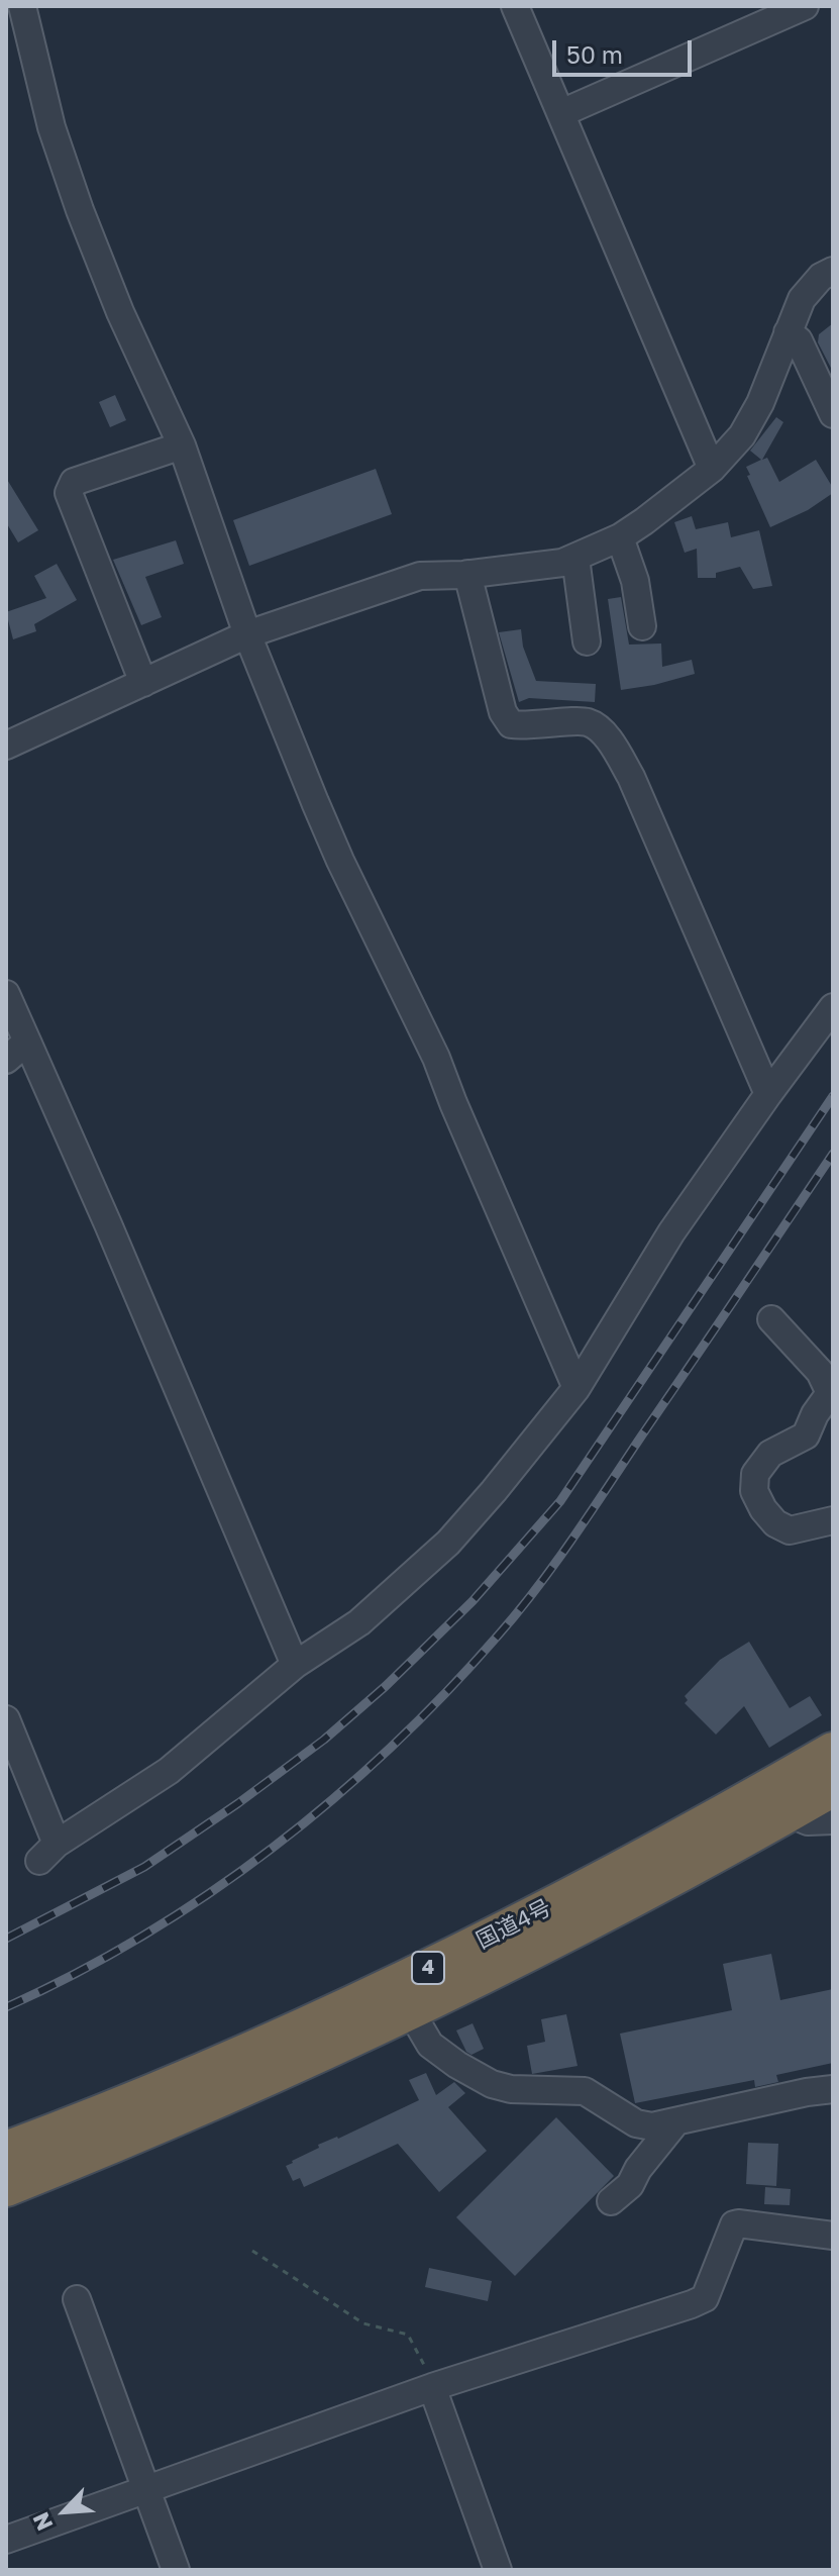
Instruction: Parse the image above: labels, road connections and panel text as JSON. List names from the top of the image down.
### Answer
{
  "streets": {
    "highway": ["国道4号", "4"]
  },
  "scale_bar": "50 m",
  "north": "bottom left"
}
